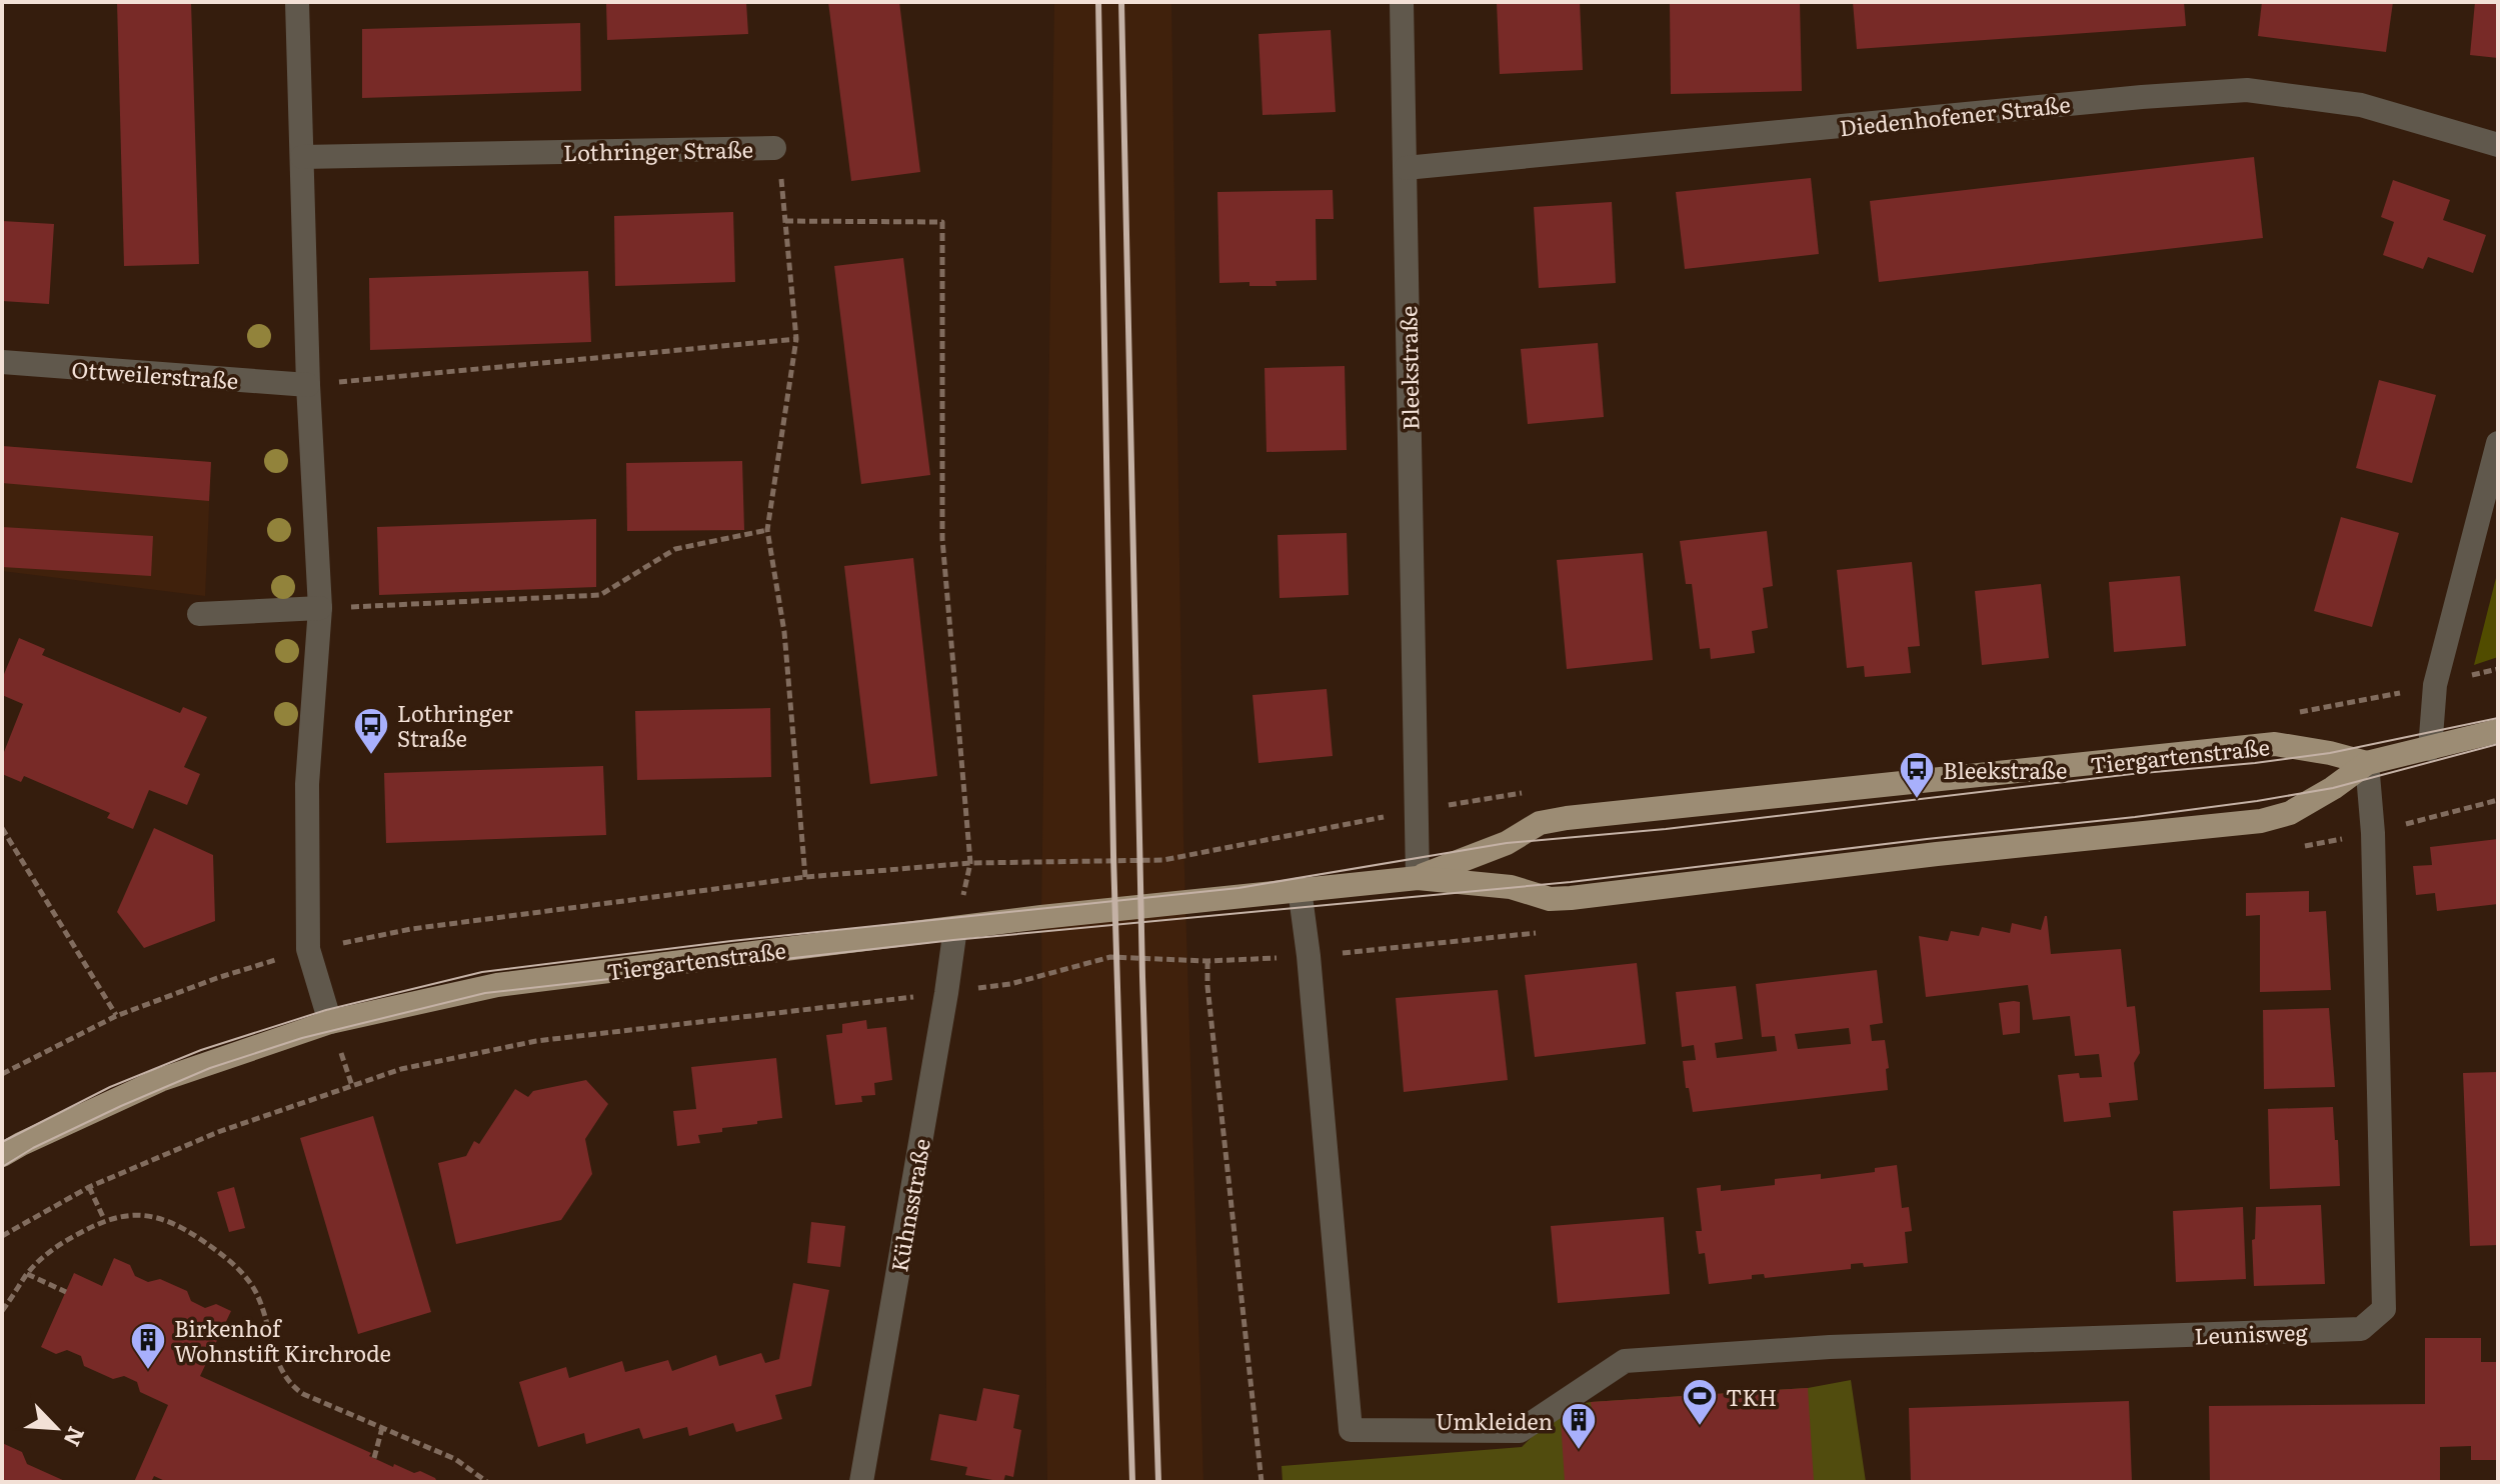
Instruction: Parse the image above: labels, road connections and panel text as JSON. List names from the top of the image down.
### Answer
{
  "streets": {
    "main road": ["Tiergartenstraße"],
    "street": [
      "Diedenhofener Straße",
      "Lothringer Straße",
      "Bleekstraße",
      "Ottweilerstraße",
      "Kühnsstraße",
      "Leunisweg"
    ]
  },
  "crossings": [
    ["Diedenhofener Straße", "Bleekstraße"],
    ["Bleekstraße", "Tiergartenstraße"],
    ["Tiergartenstraße", "Kühnsstraße"],
    ["Tiergartenstraße", "Leunisweg"]
  ],
  "places": {
    "bus stop": ["Lothringer Straße", "Bleekstraße"],
    "building": ["Birkenhof Wohnstift Kirchrode", "Umkleiden"],
    "sports": ["TKH"]
  },
  "north": "bottom right"
}
